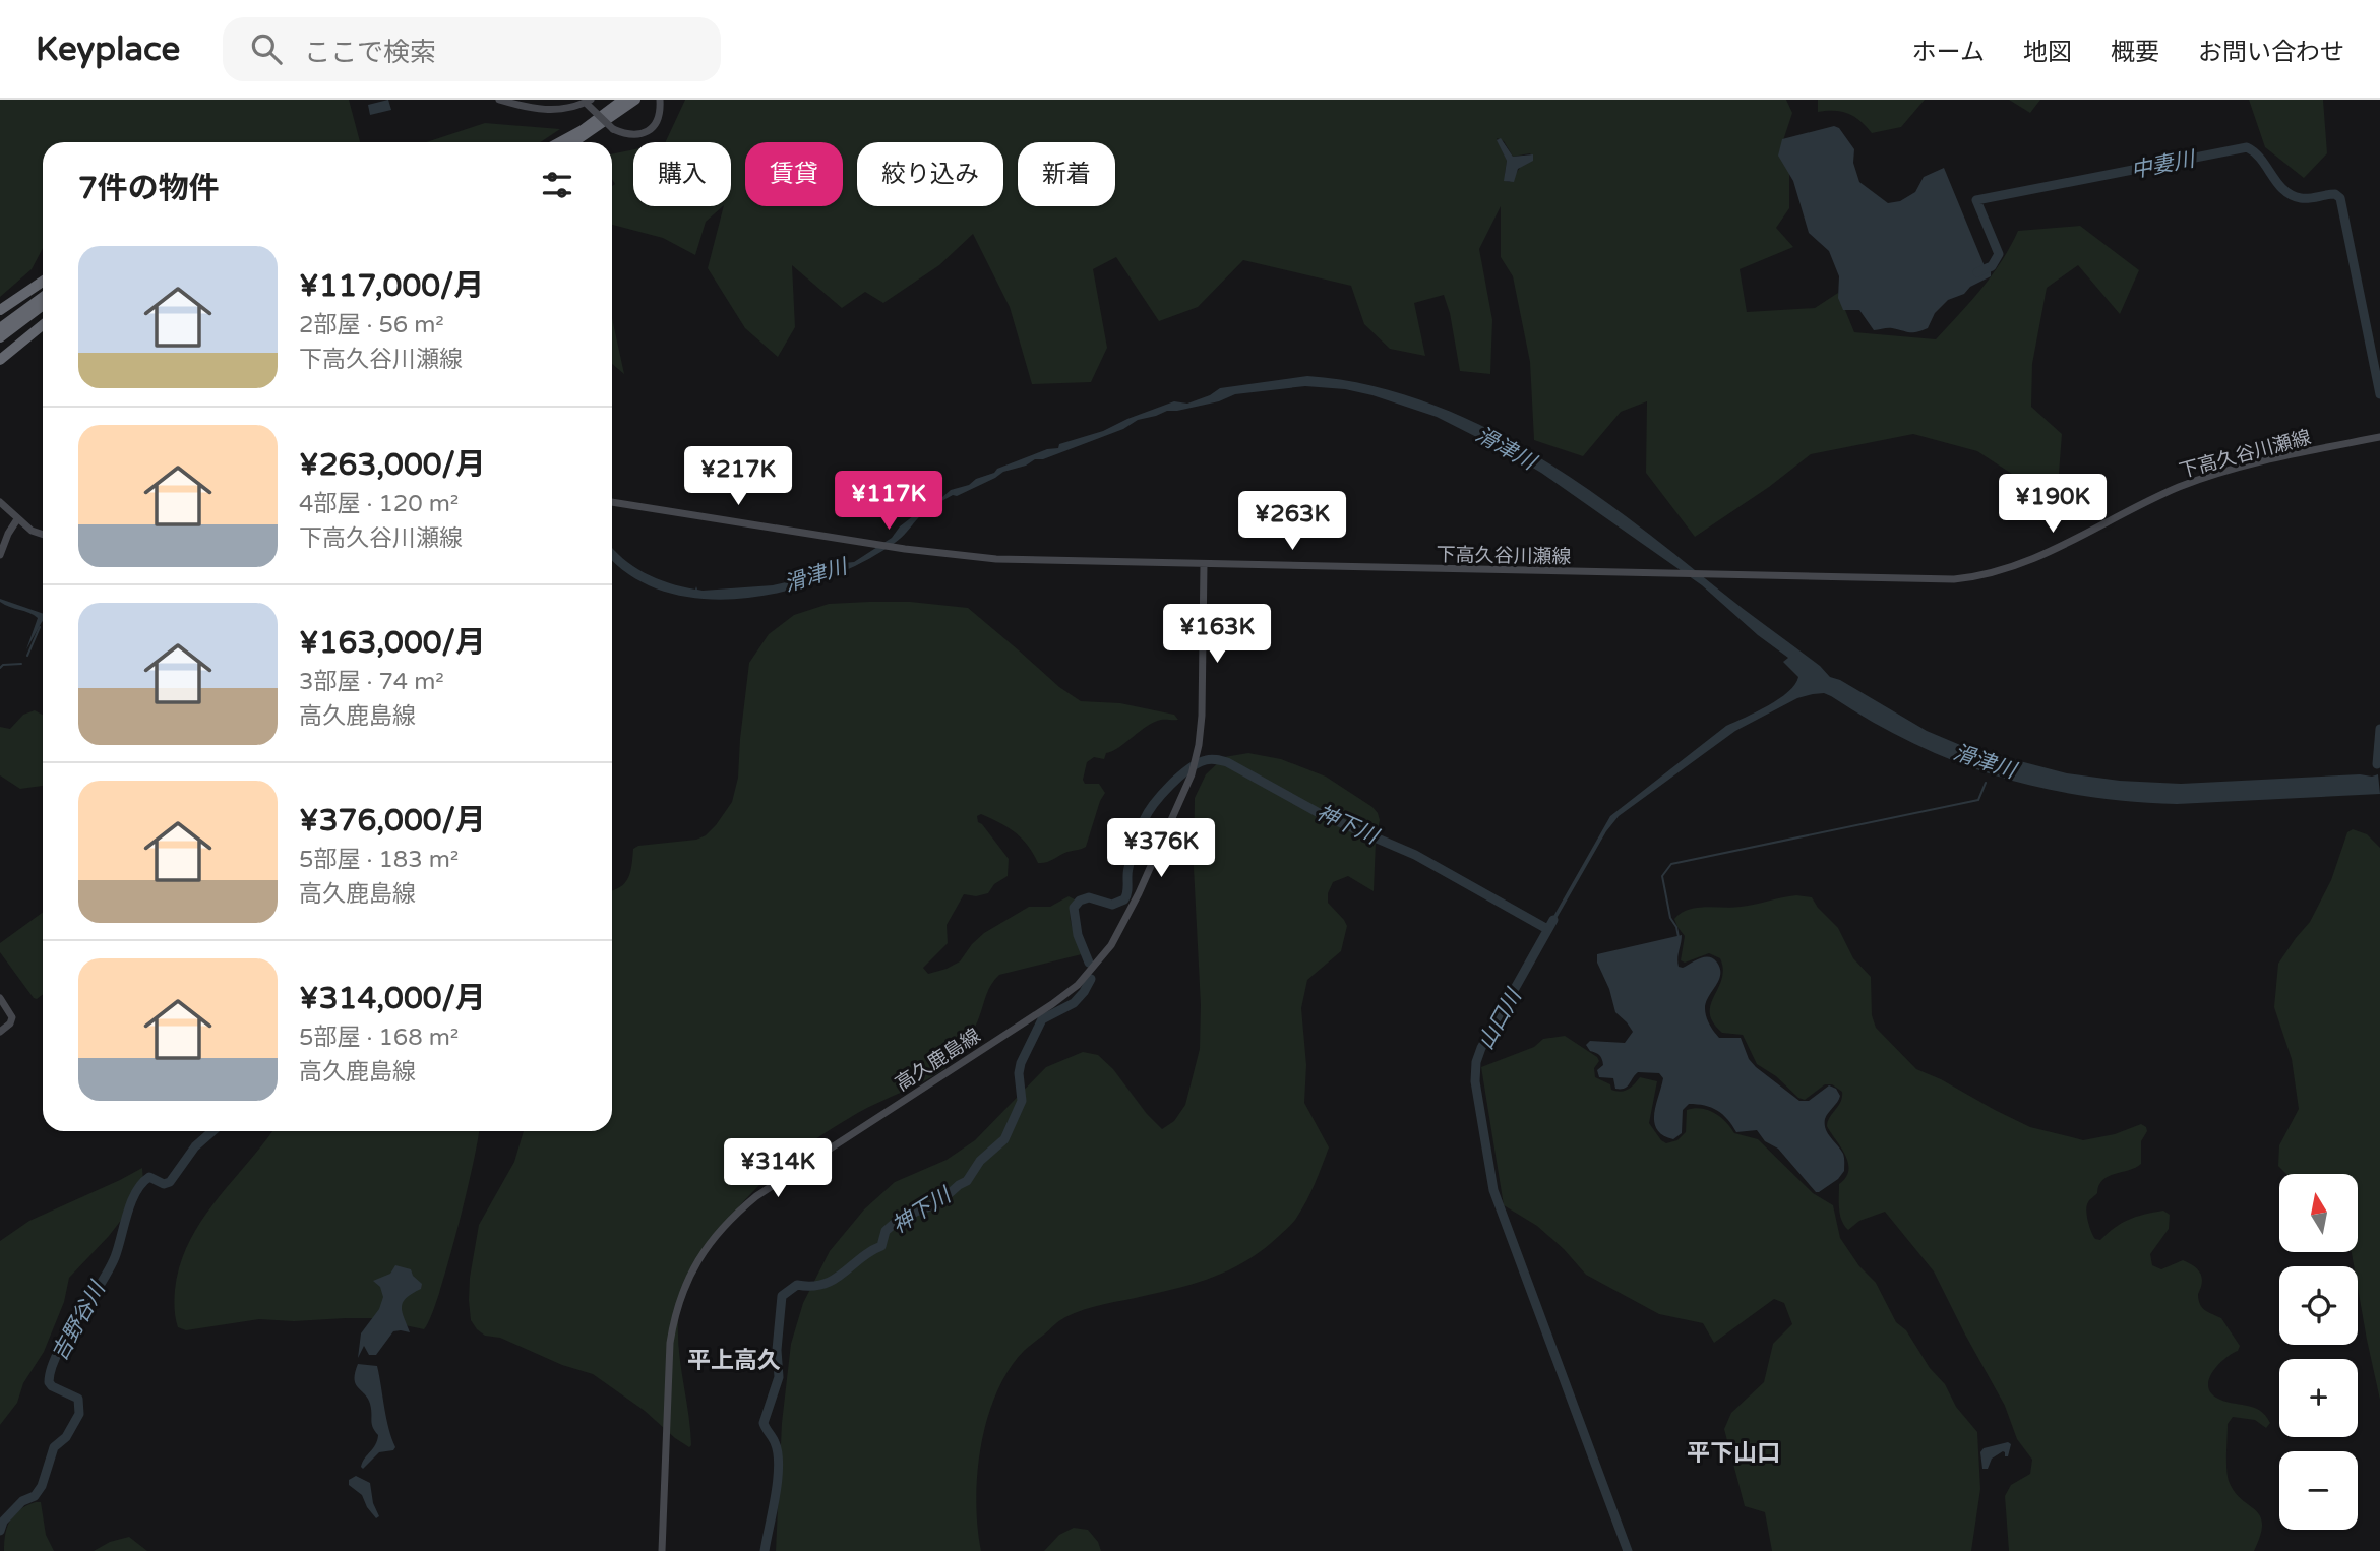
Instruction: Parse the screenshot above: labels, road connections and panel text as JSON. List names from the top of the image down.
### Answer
{
  "streets": {
    "main road": ["下高久谷川瀬線", "高久鹿島線"]
  },
  "crossings": [
    ["下高久谷川瀬線", "高久鹿島線"]
  ],
  "districts": ["平上高久", "平下山口"],
  "water": [
    "中妻川",
    "滑津川",
    "神下川",
    "山口川",
    "吉野谷川"
  ],
  "north": "top",
  "page": {
    "header": "Keyplace",
    "search": "ここで検索",
    "nav": [
      "ホーム",
      "地図",
      "概要",
      "お問い合わせ"
    ],
    "chip": [
      "購入",
      "賃貸",
      "絞り込み",
      "新着"
    ],
    "heading": "7件の物件",
    "list": [
      {
        "name": "¥117,000/月",
        "note": "2部屋 · 56 m² · 下高久谷川瀬線"
      },
      {
        "name": "¥263,000/月",
        "note": "4部屋 · 120 m² · 下高久谷川瀬線"
      },
      {
        "name": "¥163,000/月",
        "note": "3部屋 · 74 m² · 高久鹿島線"
      },
      {
        "name": "¥376,000/月",
        "note": "5部屋 · 183 m² · 高久鹿島線"
      },
      {
        "name": "¥314,000/月",
        "note": "5部屋 · 168 m² · 高久鹿島線"
      }
    ],
    "price": [
      "¥217K",
      "¥117K",
      "¥190K",
      "¥263K",
      "¥163K",
      "¥376K",
      "¥314K"
    ],
    "map_buttons": ["+", "−"]
  }
}
